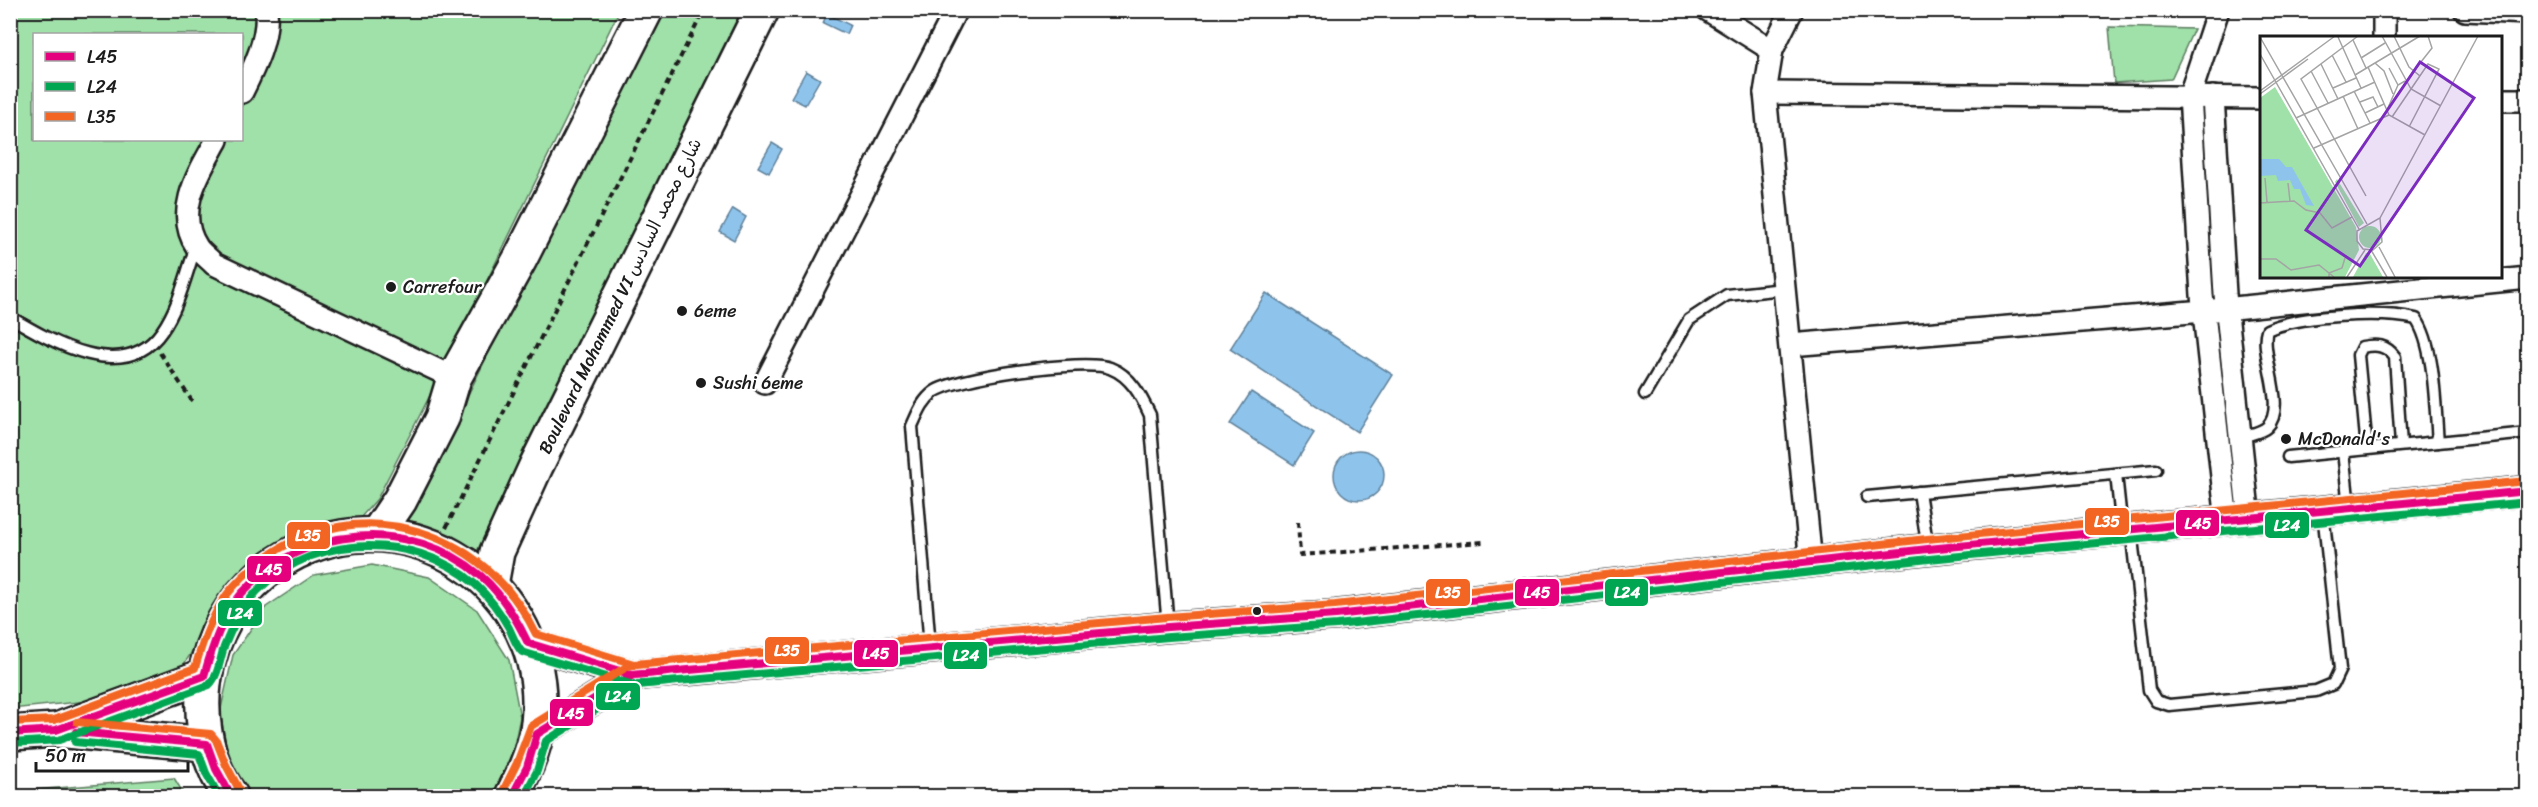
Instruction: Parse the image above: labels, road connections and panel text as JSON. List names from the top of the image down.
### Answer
{
  "streets": {
    "main road": ["Boulevard Mohammed VI شارع محمد السادس"]
  },
  "places": [
    "Carrefour",
    "6eme",
    "Sushi 6eme",
    "McDonald's"
  ],
  "lines": ["transit line L35", "transit line L45", "transit line L24"],
  "legend": ["L45", "L24", "L35"],
  "scale_bar": "50 m"
}
